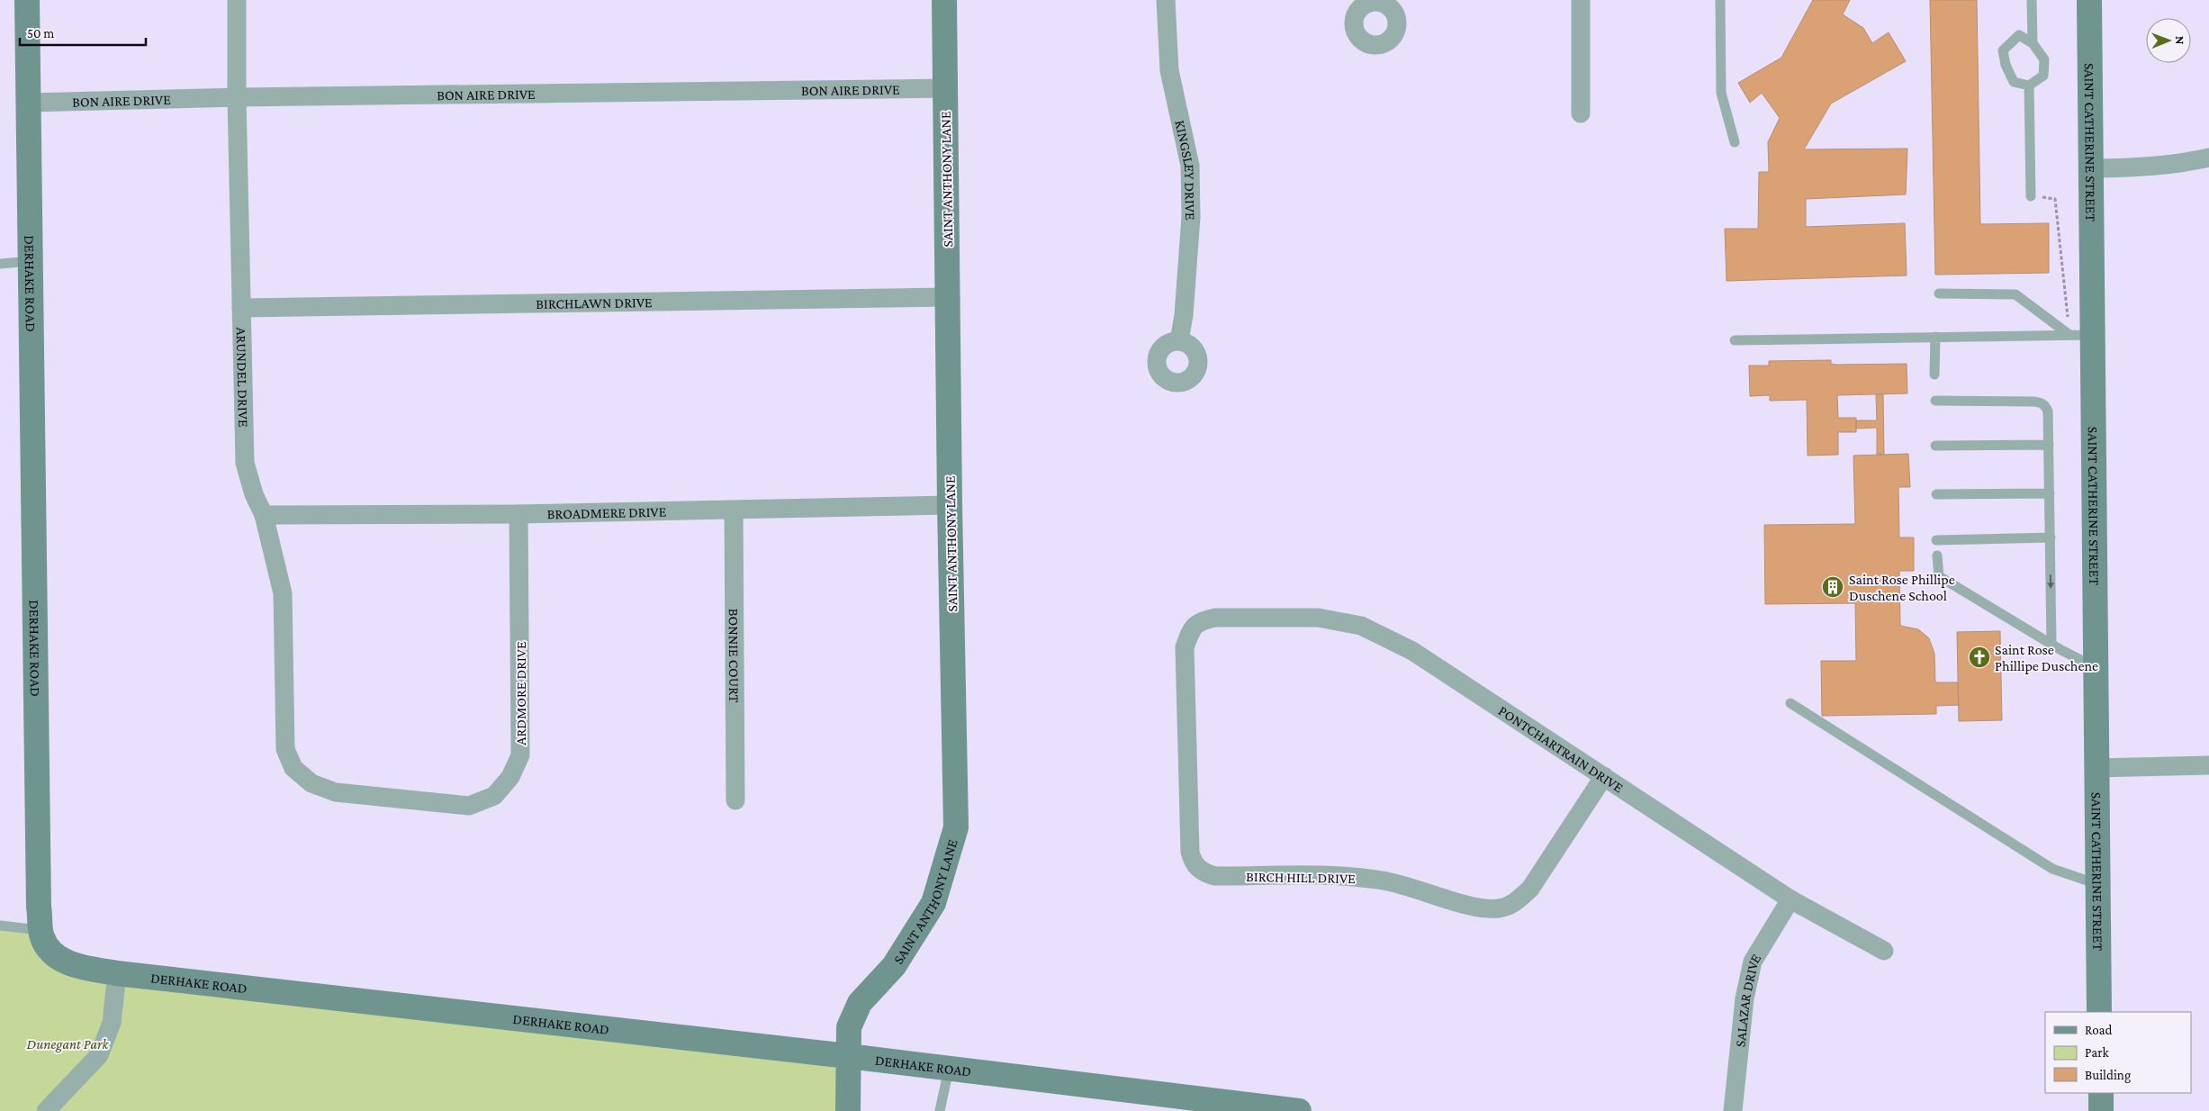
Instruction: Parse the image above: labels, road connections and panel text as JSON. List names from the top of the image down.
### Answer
{
  "streets": {
    "street": [
      "BON AIRE DRIVE",
      "SAINT CATHERINE STREET",
      "KINGSLEY DRIVE",
      "SAINT ANTHONY LANE",
      "DERHAKE ROAD",
      "BIRCHLAWN DRIVE",
      "ARUNDEL DRIVE",
      "BROADMERE DRIVE",
      "BONNIE COURT",
      "ARDMORE DRIVE",
      "PONTCHARTRAIN DRIVE",
      "BIRCH HILL DRIVE",
      "SALAZAR DRIVE"
    ]
  },
  "crossings": [
    ["BON AIRE DRIVE", "SAINT ANTHONY LANE"],
    ["BON AIRE DRIVE", "DERHAKE ROAD"],
    ["BON AIRE DRIVE", "ARUNDEL DRIVE"],
    ["SAINT ANTHONY LANE", "DERHAKE ROAD"],
    ["SAINT ANTHONY LANE", "BIRCHLAWN DRIVE"],
    ["SAINT ANTHONY LANE", "BROADMERE DRIVE"],
    ["BIRCHLAWN DRIVE", "ARUNDEL DRIVE"],
    ["ARUNDEL DRIVE", "BROADMERE DRIVE"],
    ["ARUNDEL DRIVE", "ARDMORE DRIVE"],
    ["BROADMERE DRIVE", "BONNIE COURT"],
    ["BROADMERE DRIVE", "ARDMORE DRIVE"],
    ["PONTCHARTRAIN DRIVE", "BIRCH HILL DRIVE"],
    ["PONTCHARTRAIN DRIVE", "SALAZAR DRIVE"]
  ],
  "parks": ["Dunegant Park"],
  "places": {
    "building": ["Saint Rose Phillipe Duschene School"],
    "church": ["Saint Rose Phillipe Duschene"]
  },
  "legend": ["Road", "Park", "Building"],
  "scale_bar": "50 m",
  "north": "right"
}
